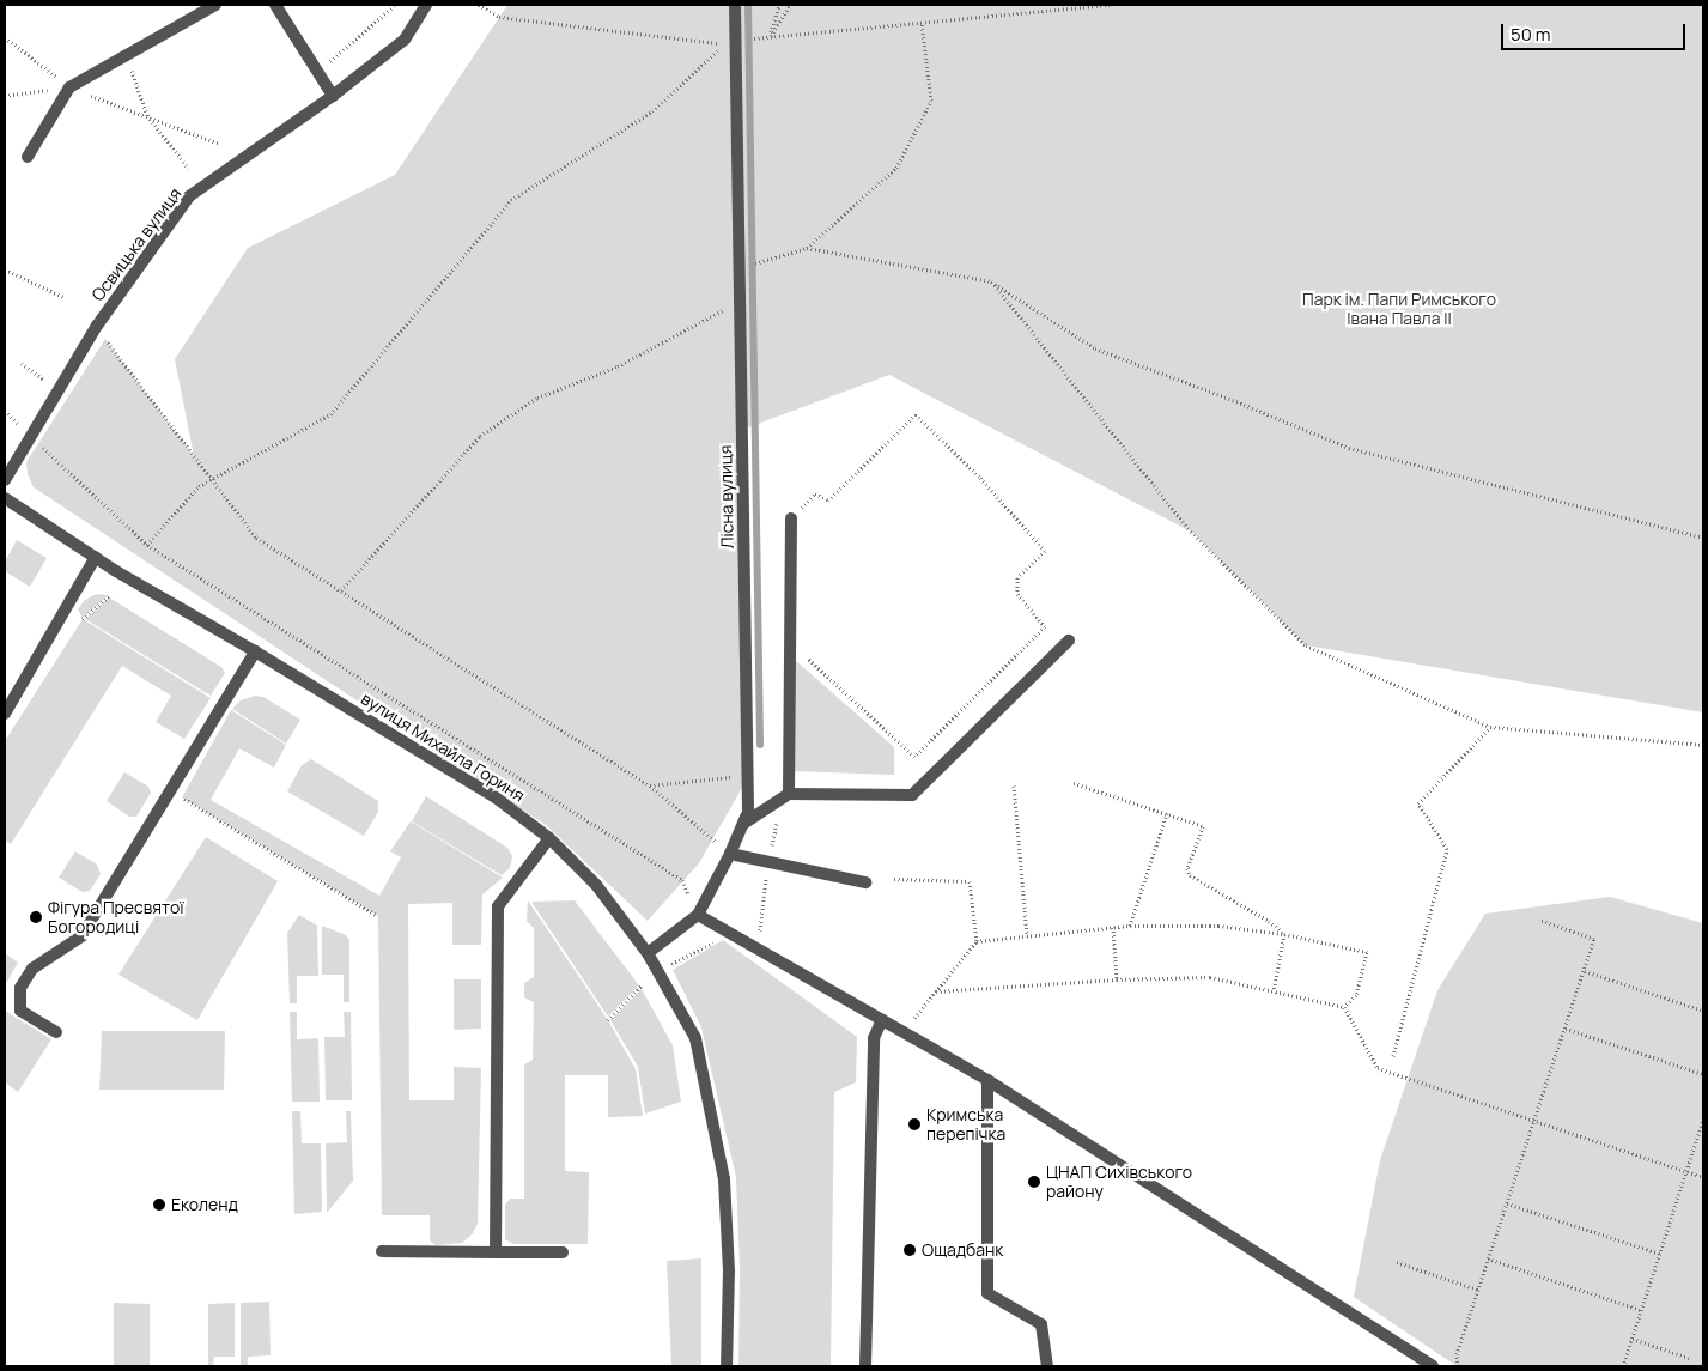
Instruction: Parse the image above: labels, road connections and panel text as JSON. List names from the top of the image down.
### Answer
{
  "streets": {
    "street": ["Освицька вулиця", "Лісна вулиця", "вулиця Михайла Гориня"]
  },
  "crossings": [
    ["Лісна вулиця", "вулиця Михайла Гориня"]
  ],
  "parks": ["Парк ім. Папи Римського Івана Павла ІІ"],
  "places": [
    "Фігура Пресвятої Богородиці",
    "Кримська перепічка",
    "ЦНАП Сихівського району",
    "Еколенд",
    "Ощадбанк"
  ],
  "scale_bar": "50 m"
}
